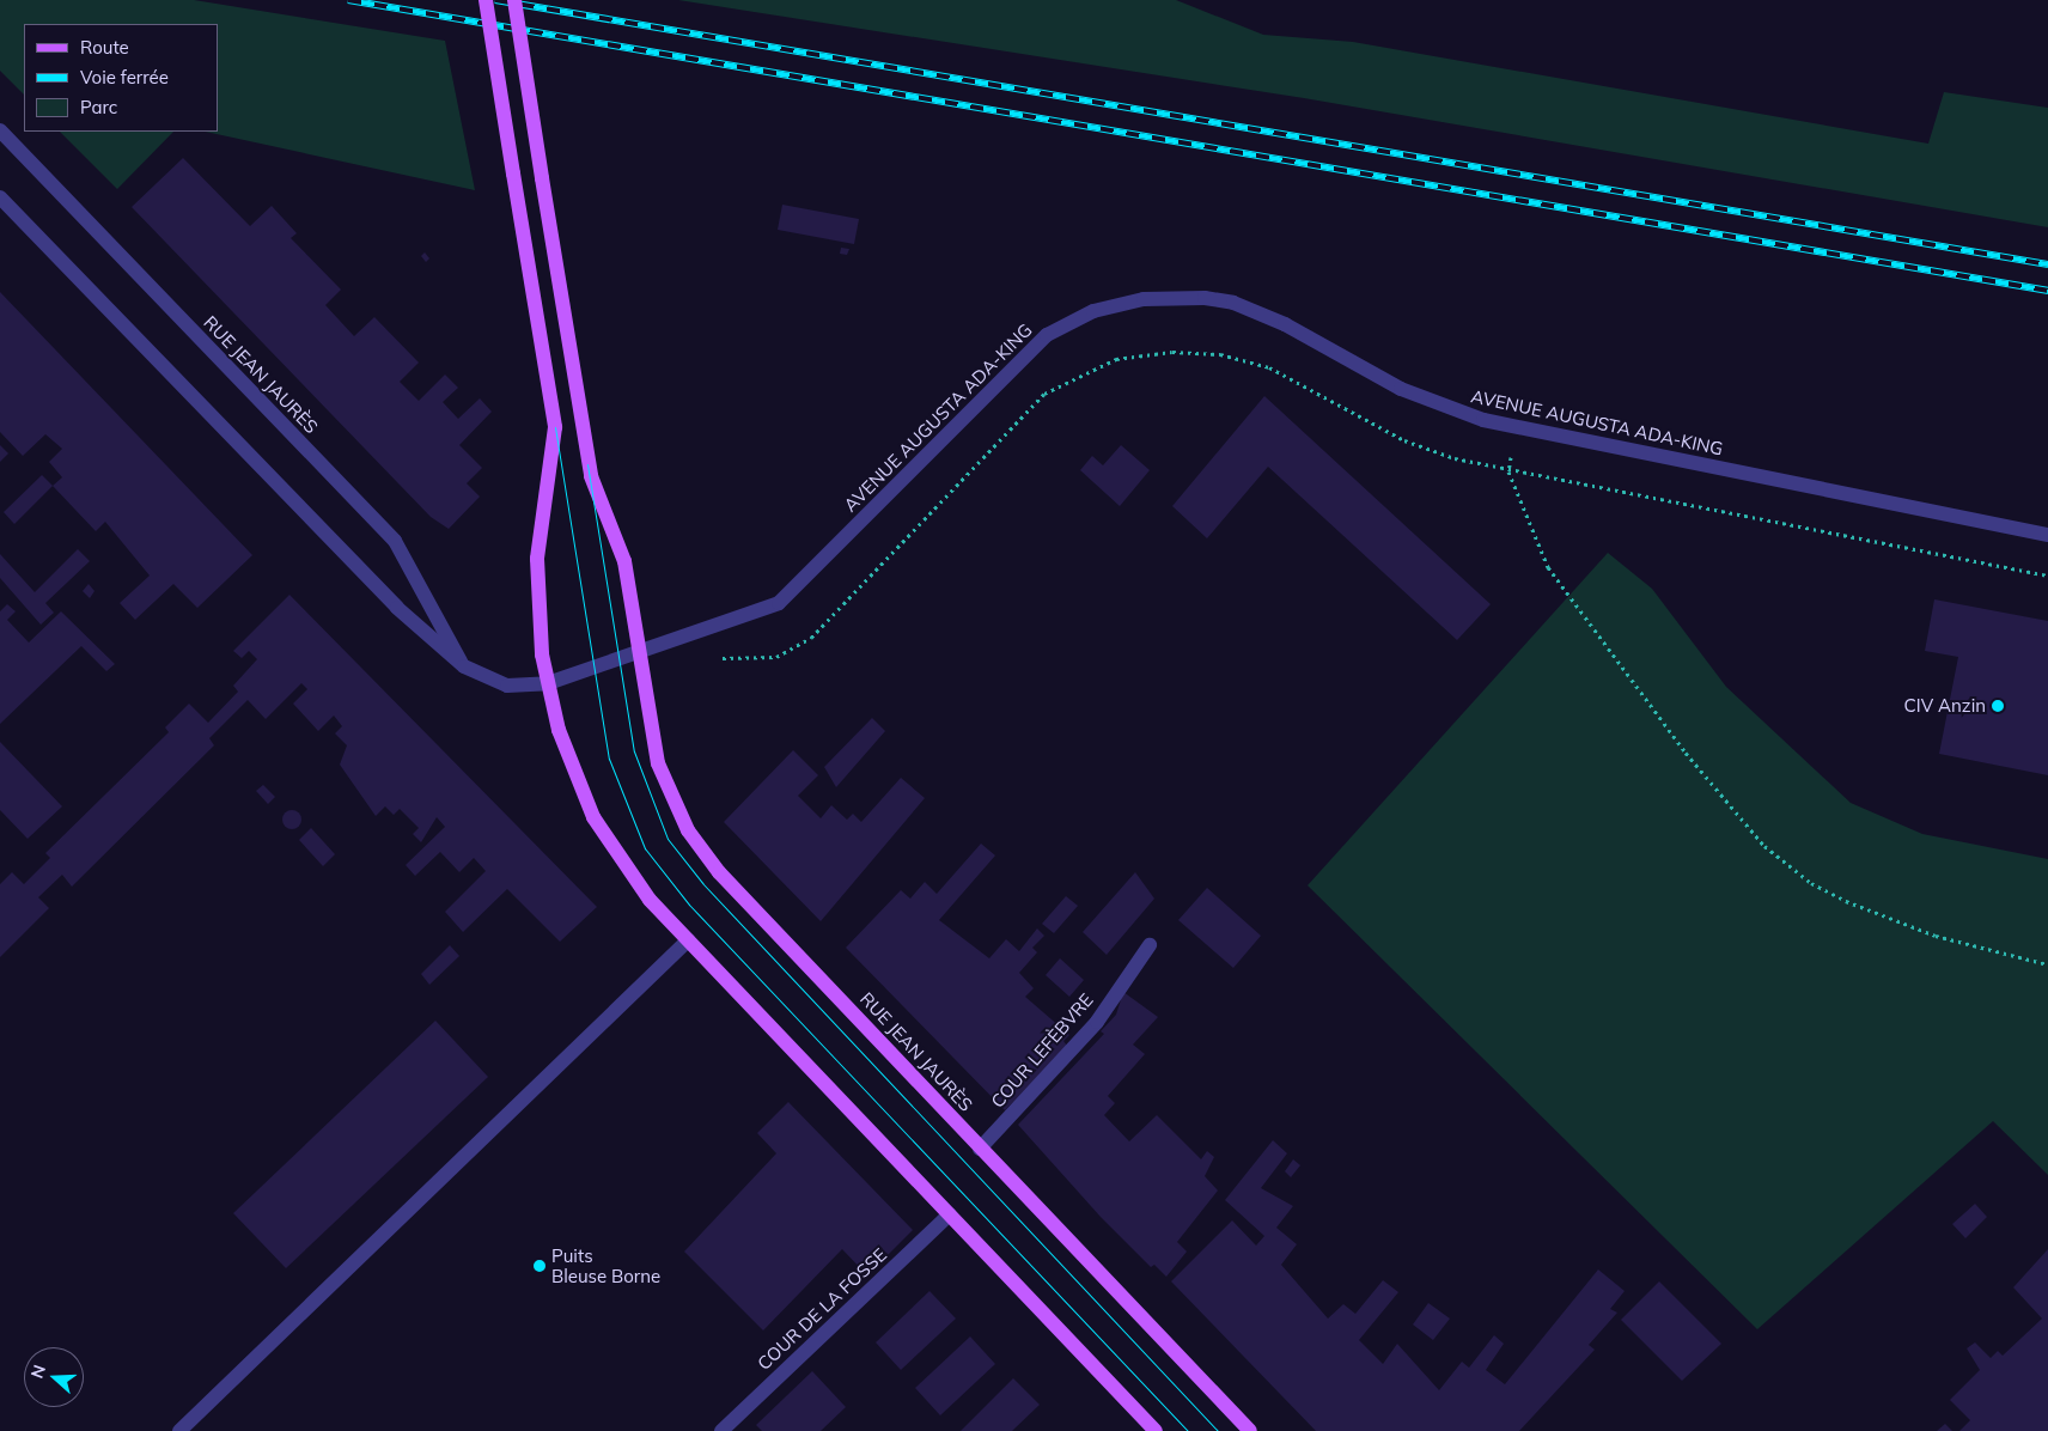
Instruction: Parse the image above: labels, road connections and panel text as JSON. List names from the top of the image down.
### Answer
{
  "streets": {
    "main road": ["RUE JEAN JAURÈS"],
    "street": ["AVENUE AUGUSTA ADA-KING", "COUR LEFÈBVRE", "COUR DE LA FOSSE"]
  },
  "crossings": [
    ["RUE JEAN JAURÈS", "AVENUE AUGUSTA ADA-KING"],
    ["RUE JEAN JAURÈS", "COUR LEFÈBVRE"]
  ],
  "places": ["CIV Anzin", "Puits Bleuse Borne"],
  "legend": ["Route", "Voie ferrée", "Parc"],
  "north": "left"
}
